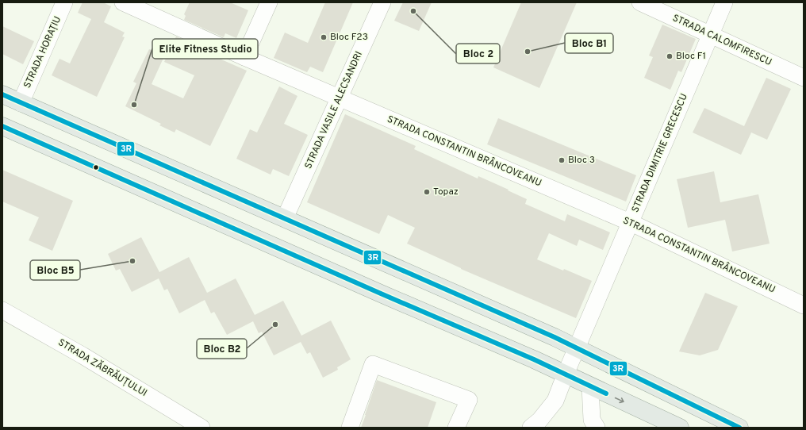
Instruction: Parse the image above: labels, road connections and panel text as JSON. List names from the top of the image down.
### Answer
{
  "streets": {
    "street": [
      "STRADA CALOMFIRESCU",
      "STRADA HORAȚIU",
      "STRADA VASILE ALECSANDRI",
      "STRADA CONSTANTIN BRÂNCOVEANU",
      "STRADA DIMITRIE GRECESCU",
      "STRADA ZĂBRĂUȚULUI"
    ]
  },
  "crossings": [
    ["STRADA CALOMFIRESCU", "STRADA DIMITRIE GRECESCU"],
    ["STRADA VASILE ALECSANDRI", "STRADA CONSTANTIN BRÂNCOVEANU"],
    ["STRADA CONSTANTIN BRÂNCOVEANU", "STRADA DIMITRIE GRECESCU"]
  ],
  "places": [
    "Bloc 2",
    "Bloc F23",
    "Bloc B1",
    "Bloc F1",
    "Elite Fitness Studio",
    "Bloc 3",
    "Topaz",
    "Bloc B5",
    "Bloc B2"
  ],
  "lines": ["transit line 3R"]
}
